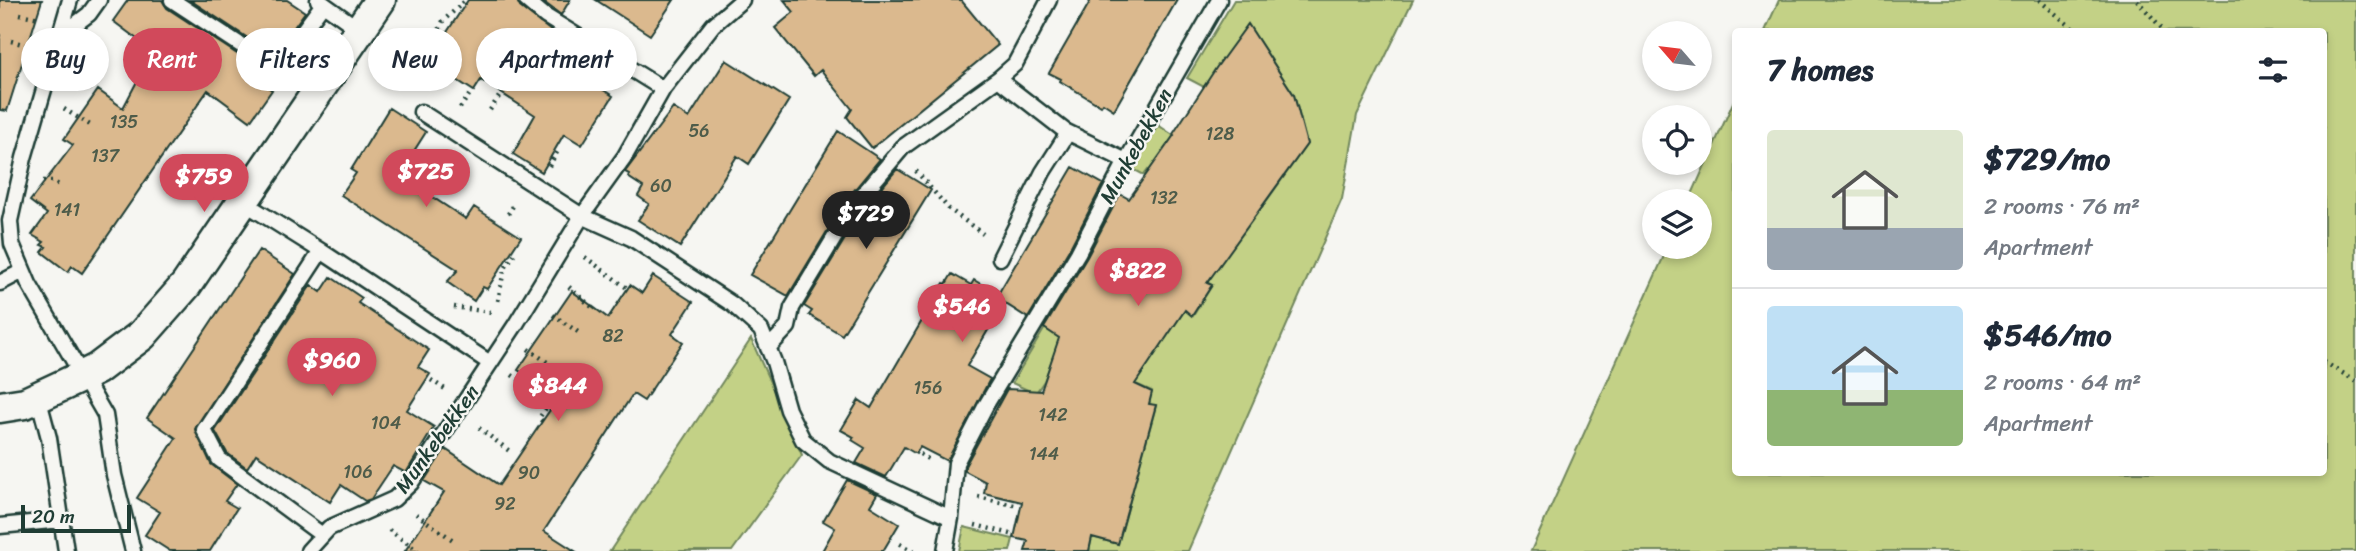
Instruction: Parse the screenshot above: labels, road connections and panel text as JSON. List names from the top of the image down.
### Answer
{
  "streets": {
    "lane": ["Munkebekken"]
  },
  "house_numbers": [
    "135",
    "56",
    "128",
    "137",
    "60",
    "132",
    "141",
    "82",
    "156",
    "142",
    "104",
    "144",
    "106",
    "90",
    "92"
  ],
  "scale_bar": "20 m",
  "north": "top left",
  "page": {
    "chip": [
      "Buy",
      "Rent",
      "Filters",
      "New",
      "Apartment"
    ],
    "heading": "7 homes",
    "list": [
      {
        "name": "$729/mo",
        "note": "2 rooms · 76 m² · Apartment"
      },
      {
        "name": "$546/mo",
        "note": "2 rooms · 64 m² · Apartment"
      }
    ],
    "price": [
      "$725",
      "$759",
      "$729",
      "$822",
      "$546",
      "$960",
      "$844"
    ],
    "scale": "20 m"
  }
}
